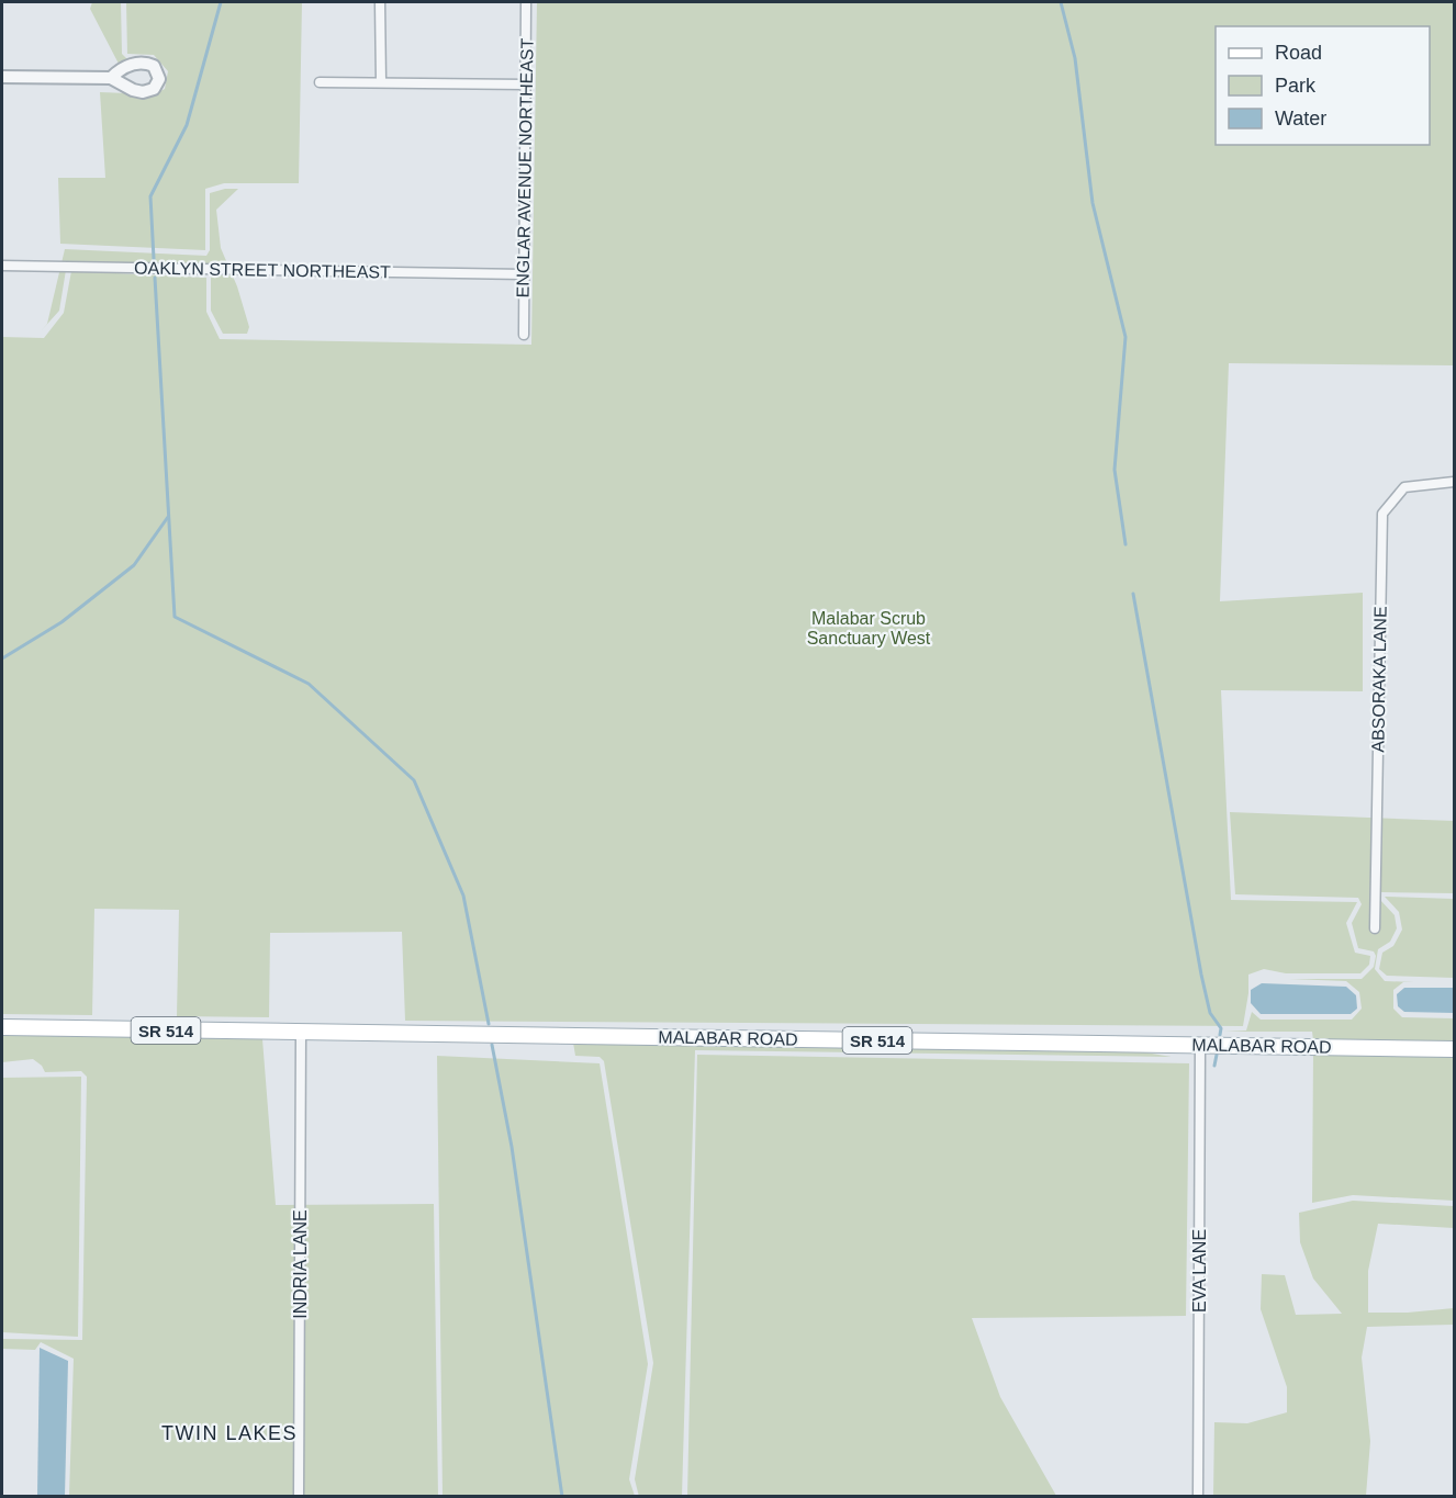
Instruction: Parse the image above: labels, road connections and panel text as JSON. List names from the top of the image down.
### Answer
{
  "streets": {
    "main road": ["SR 514", "MALABAR ROAD"],
    "street": [
      "ENGLAR AVENUE NORTHEAST",
      "OAKLYN STREET NORTHEAST",
      "ABSORAKA LANE",
      "INDRIA LANE",
      "EVA LANE"
    ]
  },
  "crossings": [
    ["ENGLAR AVENUE NORTHEAST", "OAKLYN STREET NORTHEAST"],
    ["MALABAR ROAD", "INDRIA LANE"],
    ["MALABAR ROAD", "EVA LANE"]
  ],
  "districts": ["TWIN LAKES"],
  "parks": ["Malabar Scrub Sanctuary West"],
  "legend": ["Road", "Park", "Water"]
}
